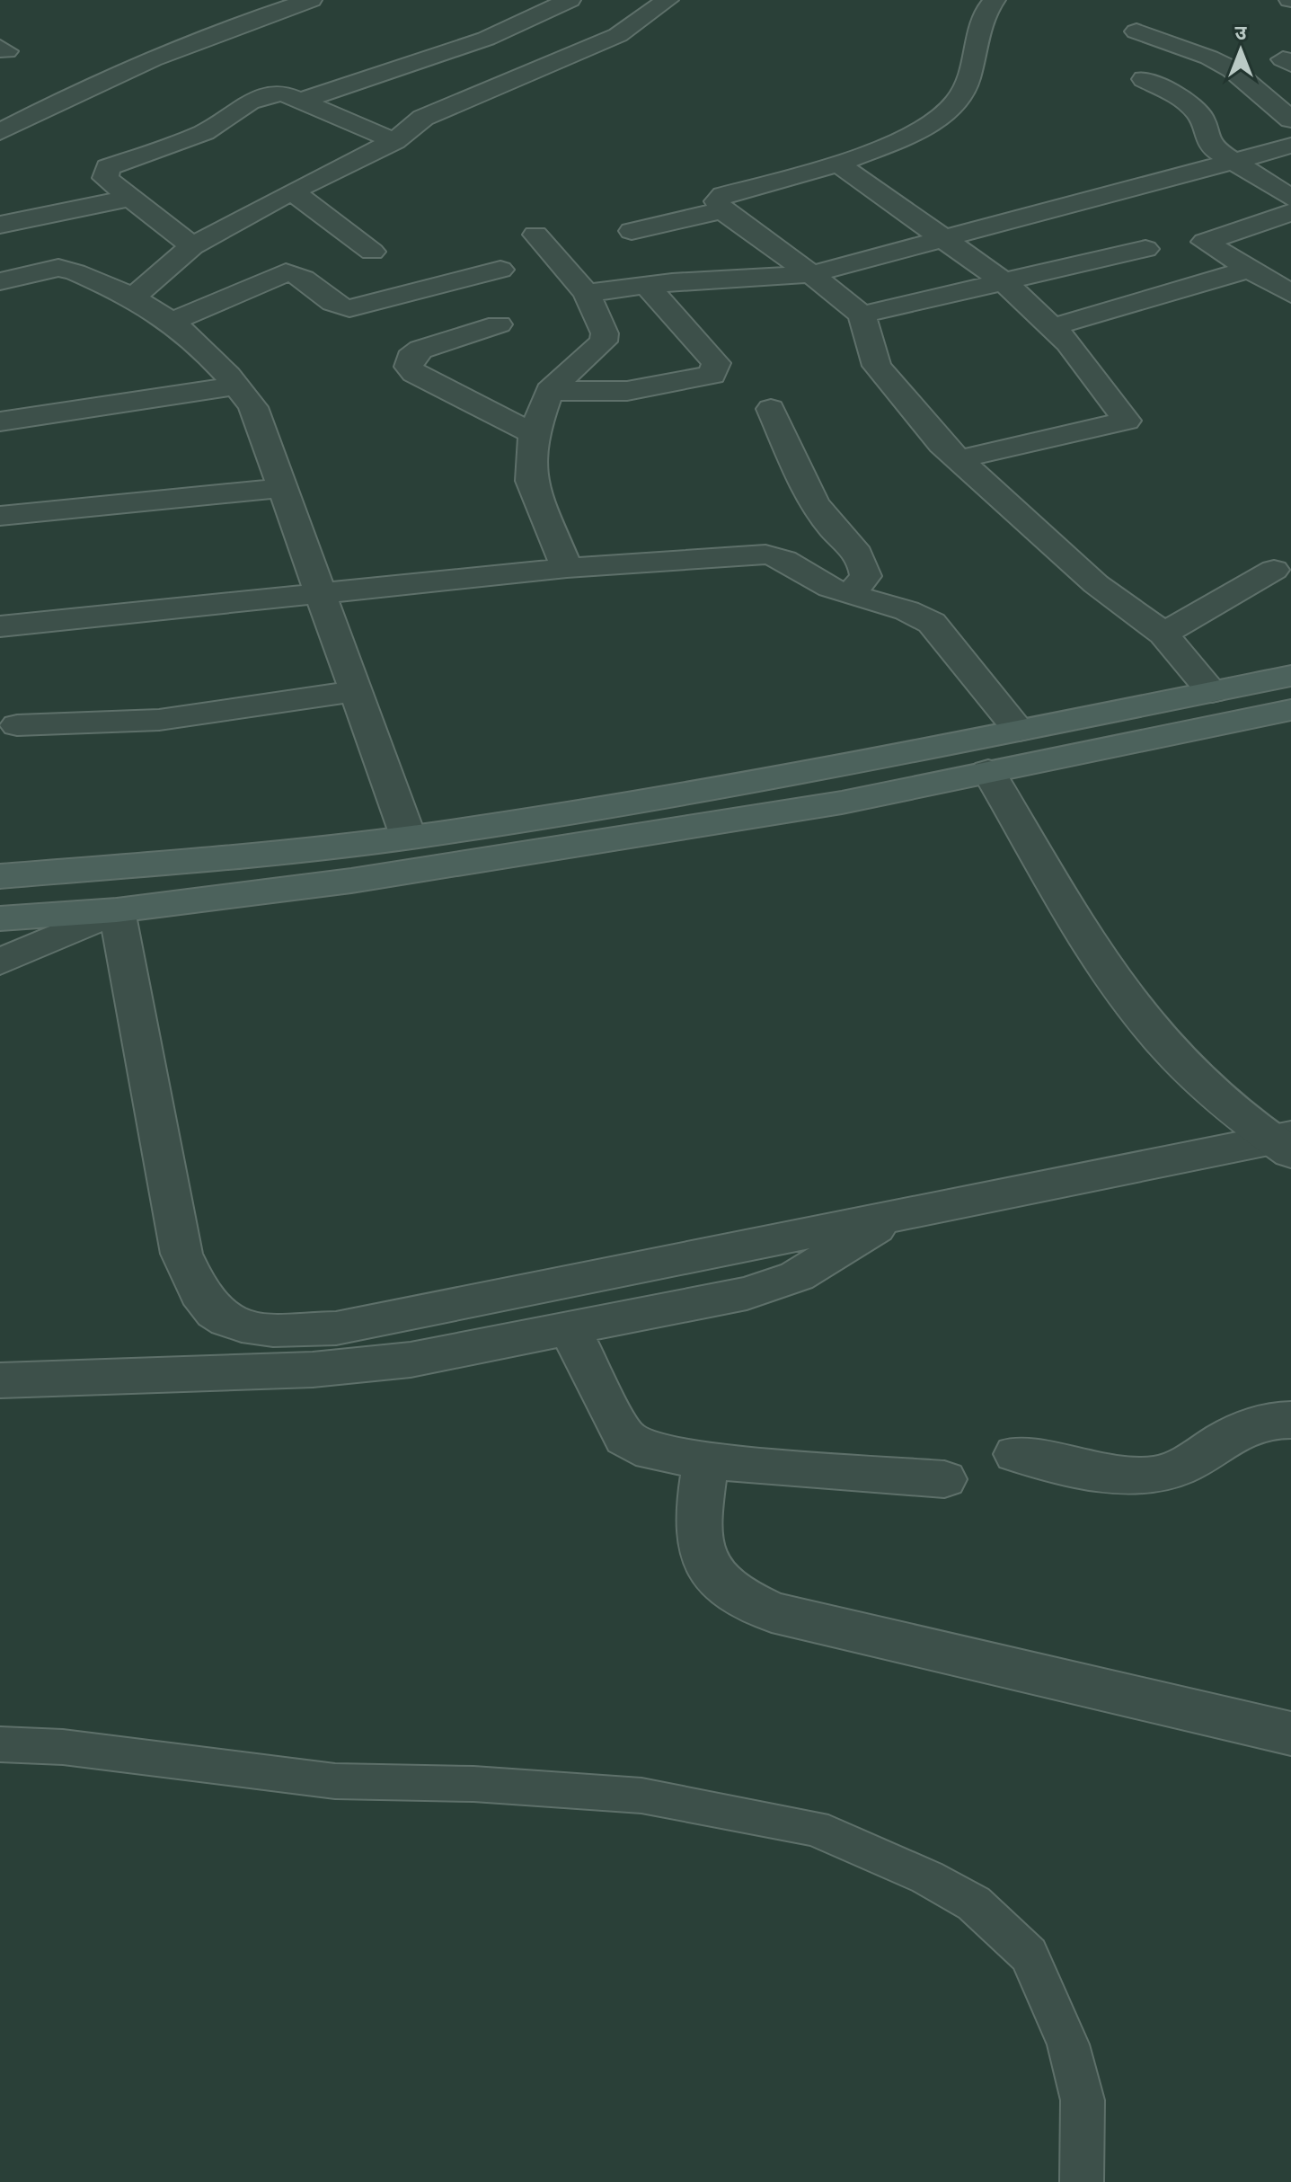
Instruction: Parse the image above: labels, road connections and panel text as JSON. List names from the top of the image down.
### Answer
{
  "north": "top"
}
